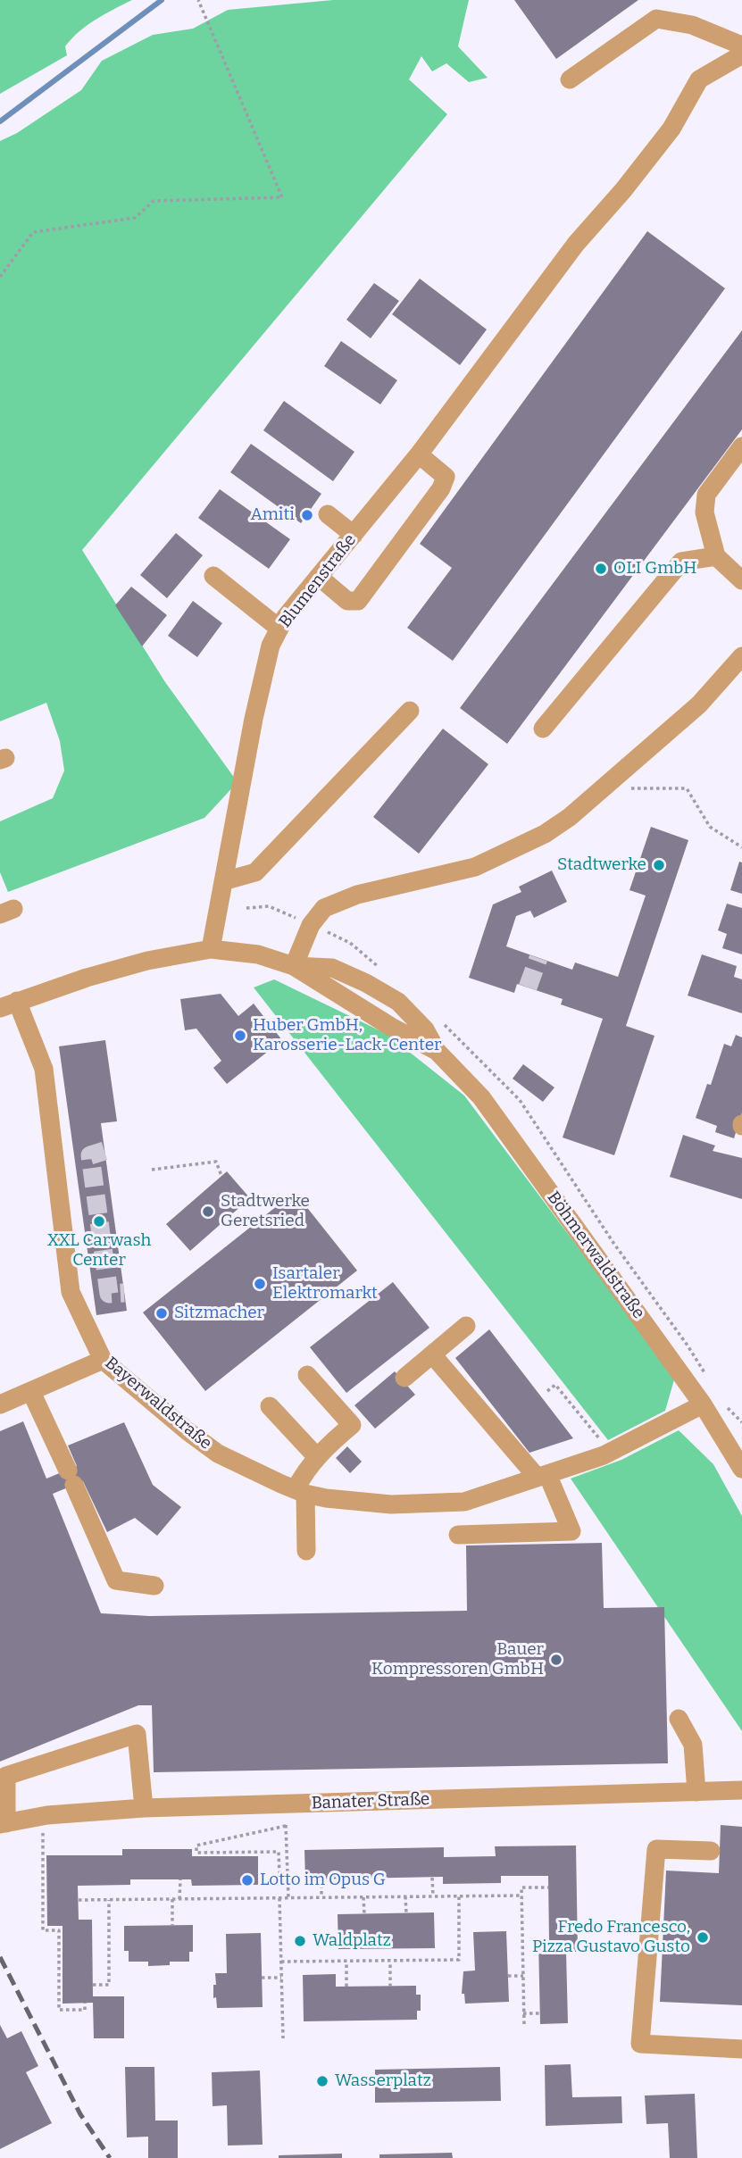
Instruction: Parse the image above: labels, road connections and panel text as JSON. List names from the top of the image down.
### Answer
{
  "streets": {
    "street": [
      "Blumenstraße",
      "Böhmerwaldstraße",
      "Bayerwaldstraße",
      "Banater Straße"
    ]
  },
  "crossings": [
    ["Böhmerwaldstraße", "Bayerwaldstraße"]
  ],
  "places": [
    "Amiti",
    "OLI GmbH",
    "Stadtwerke",
    "Huber GmbH, Karosserie-Lack-Center",
    "Stadtwerke Geretsried",
    "XXL Carwash Center",
    "Isartaler Elektromarkt",
    "Sitzmacher",
    "Bauer Kompressoren GmbH",
    "Lotto im Opus G",
    "Fredo Francesco, Pizza Gustavo Gusto",
    "Waldplatz",
    "Wasserplatz"
  ]
}
